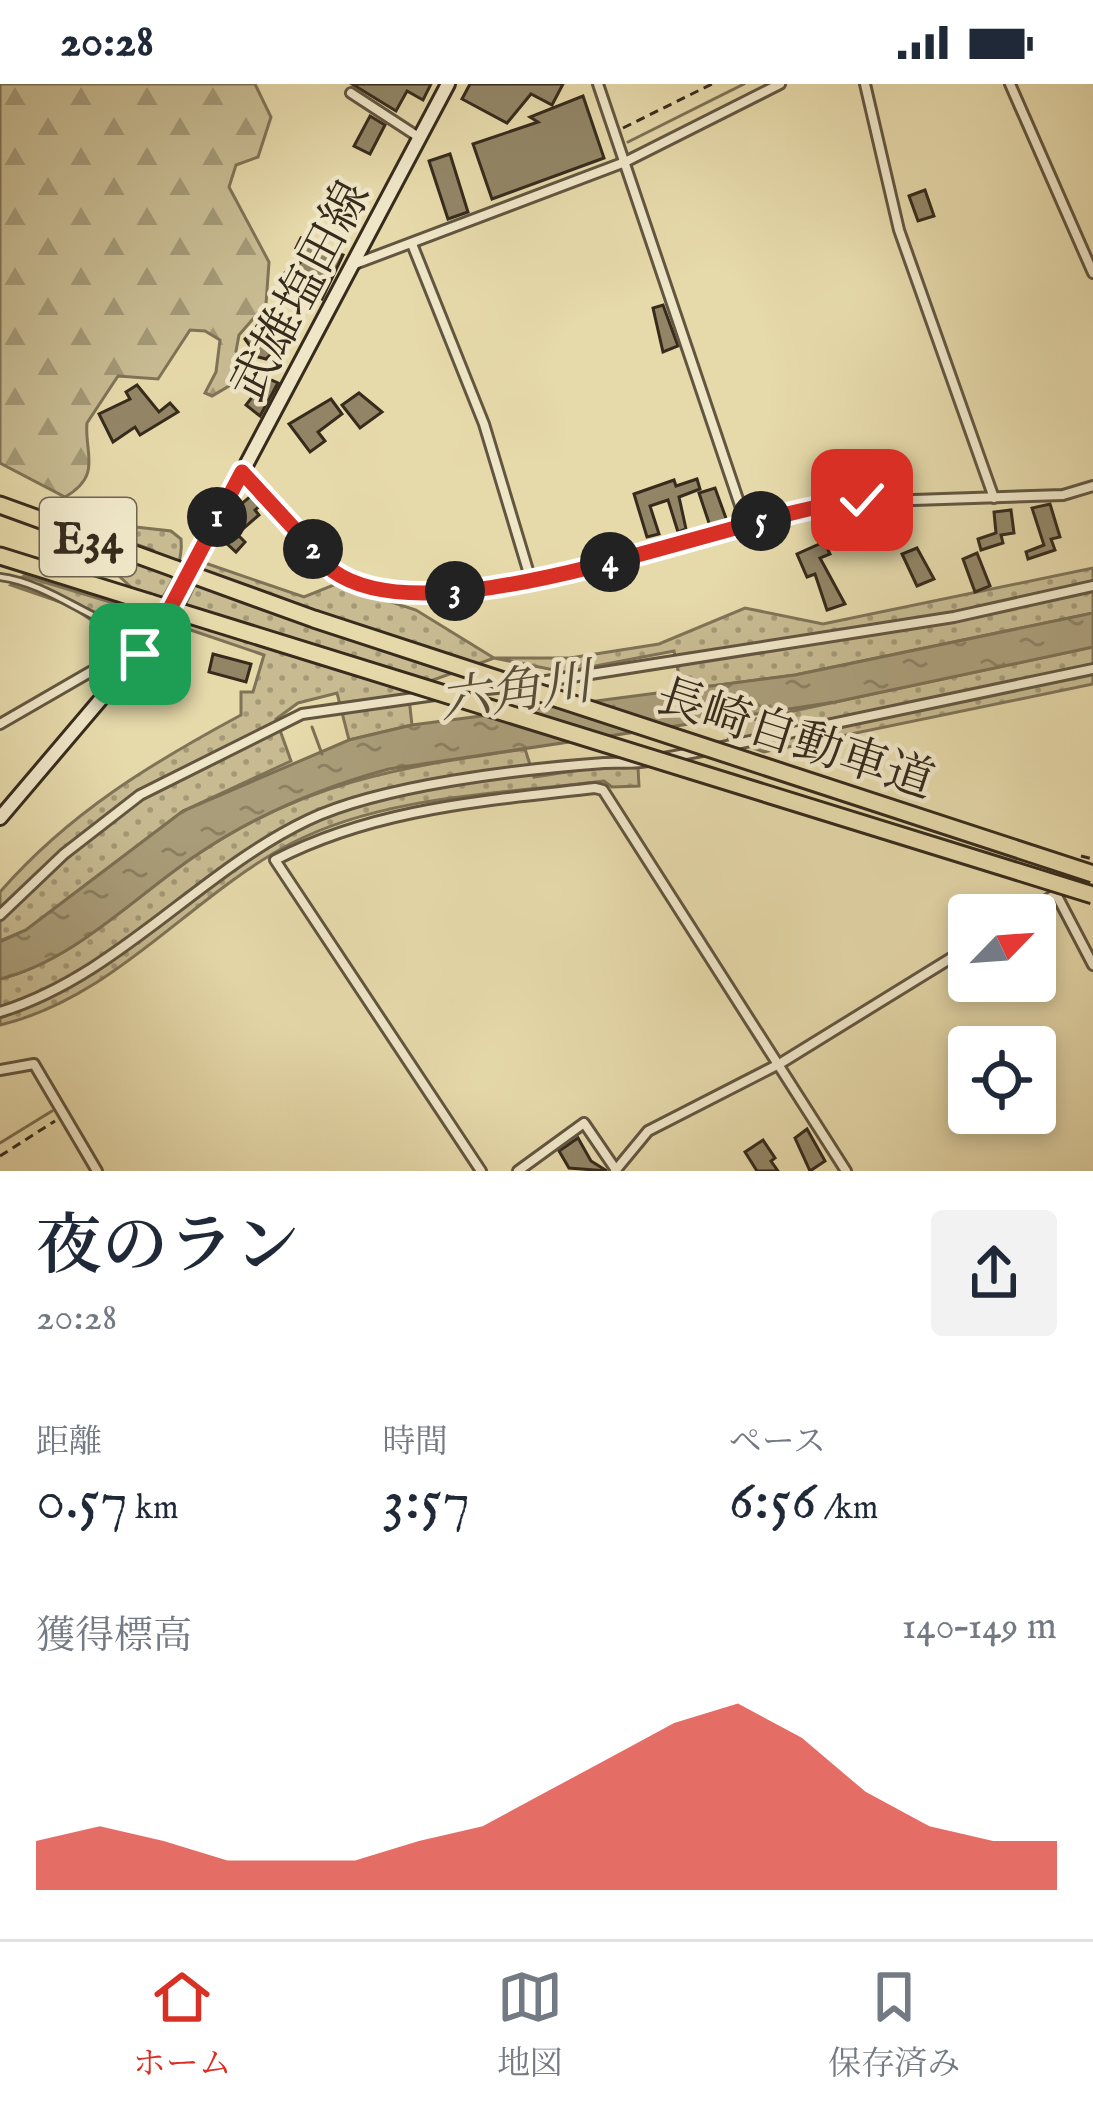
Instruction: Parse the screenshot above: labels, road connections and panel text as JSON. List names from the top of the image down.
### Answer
{
  "streets": {
    "highway": ["E34", "長崎自動車道"],
    "main road": ["武雄塩田線"]
  },
  "water": ["六角川"],
  "north": "top right",
  "page": {
    "status": "20:28",
    "pins": [
      "1",
      "5",
      "2",
      "4",
      "3"
    ],
    "heading": ["夜のラン", "20:28"],
    "stats": [
      ["距離", "0.57 km"],
      ["時間", "3:57"],
      ["ペース", "6:56 /km"]
    ],
    "chart": ["獲得標高", "140–149 m"],
    "tabs": ["ホーム", "地図", "保存済み"]
  }
}
